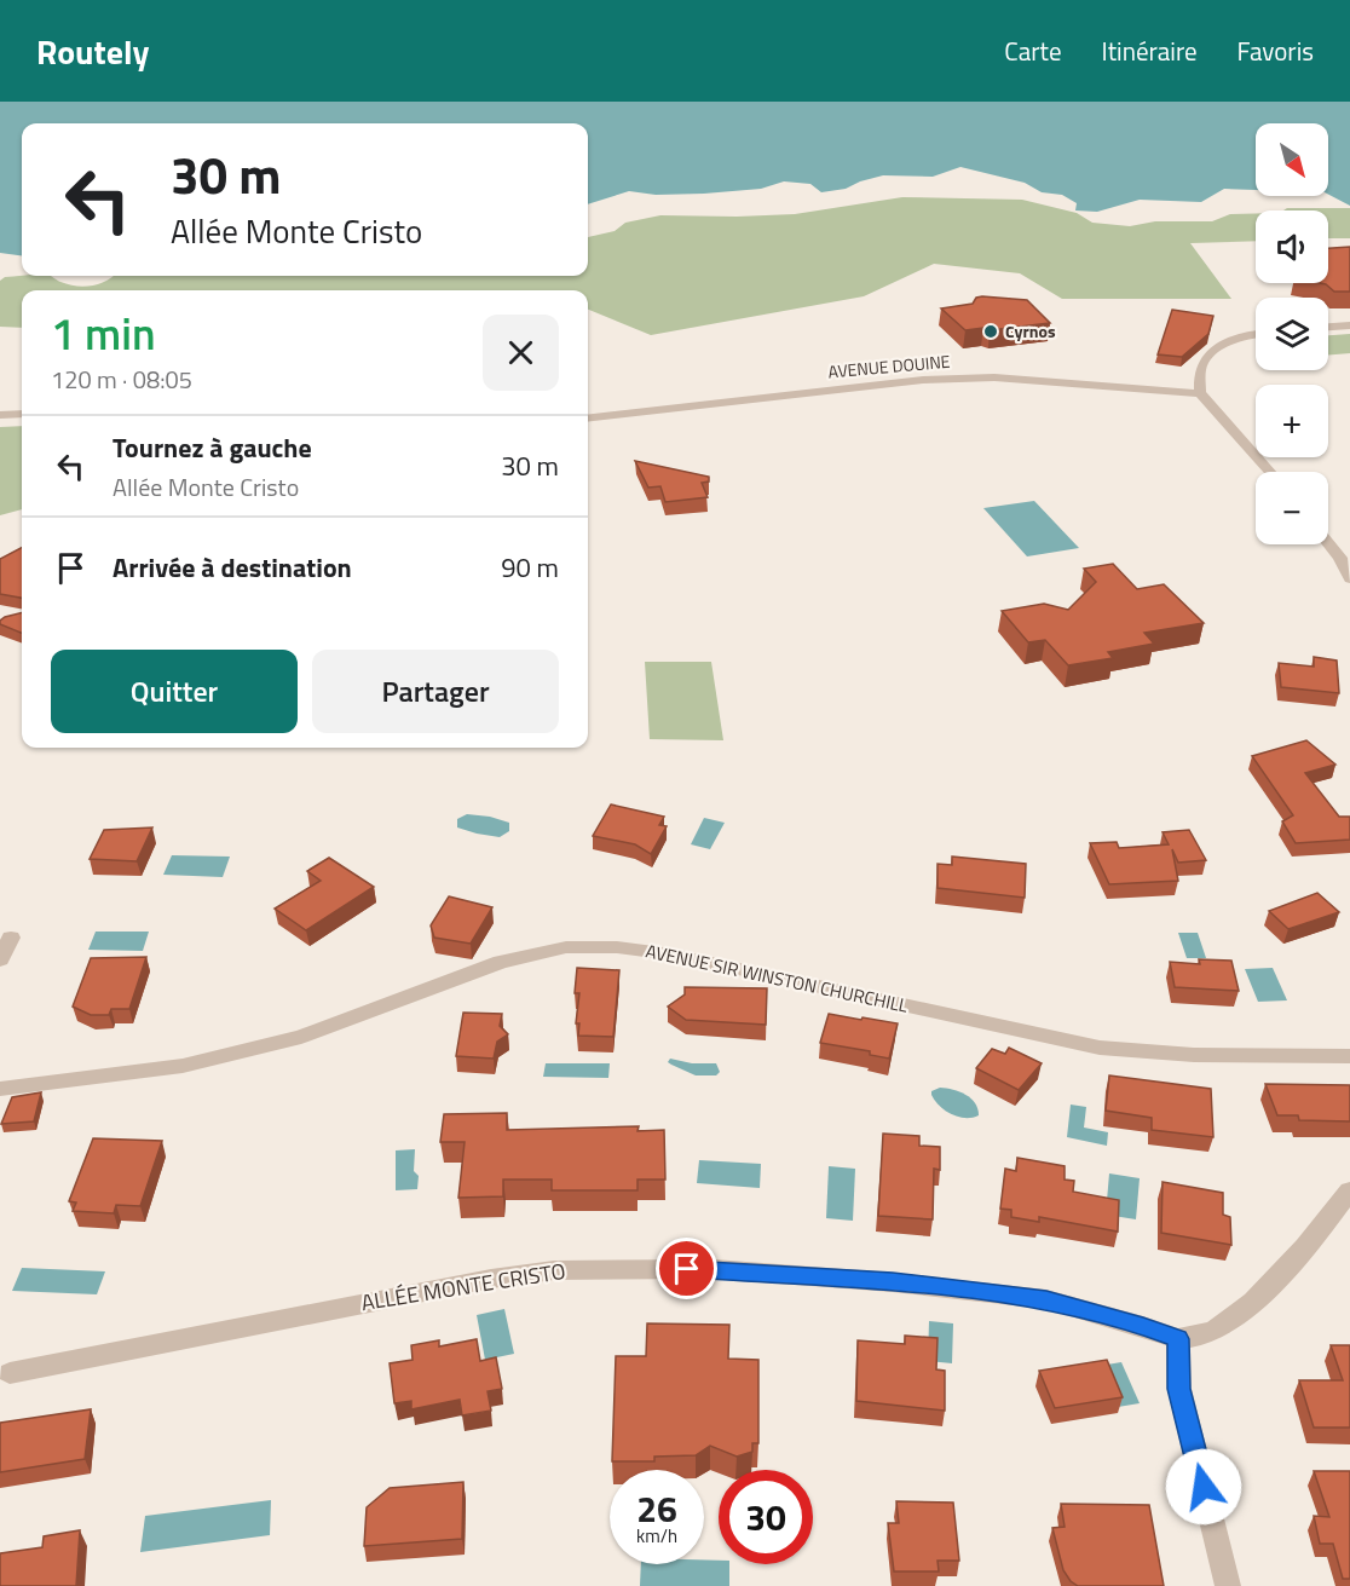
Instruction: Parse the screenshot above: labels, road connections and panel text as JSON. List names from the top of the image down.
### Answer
{
  "streets": {
    "street": ["AVENUE DOUINE", "AVENUE SIR WINSTON CHURCHILL", "ALLÉE MONTE CRISTO"]
  },
  "places": ["Cyrnos"],
  "north": "bottom right",
  "page": {
    "header": "Routely",
    "nav": ["Carte", "Itinéraire", "Favoris"],
    "map_buttons": ["+", "−"],
    "turn": ["30 m", "Allée Monte Cristo"],
    "heading": ["1 min", "120 m · 08:05"],
    "list": [
      {
        "name": "Tournez à gauche",
        "note": "Allée Monte Cristo",
        "value": "30 m"
      },
      {
        "name": "Arrivée à destination",
        "value": "90 m"
      }
    ],
    "buttons": ["Quitter", "Partager"],
    "speed": "26 km/h",
    "limit": "30"
  }
}
